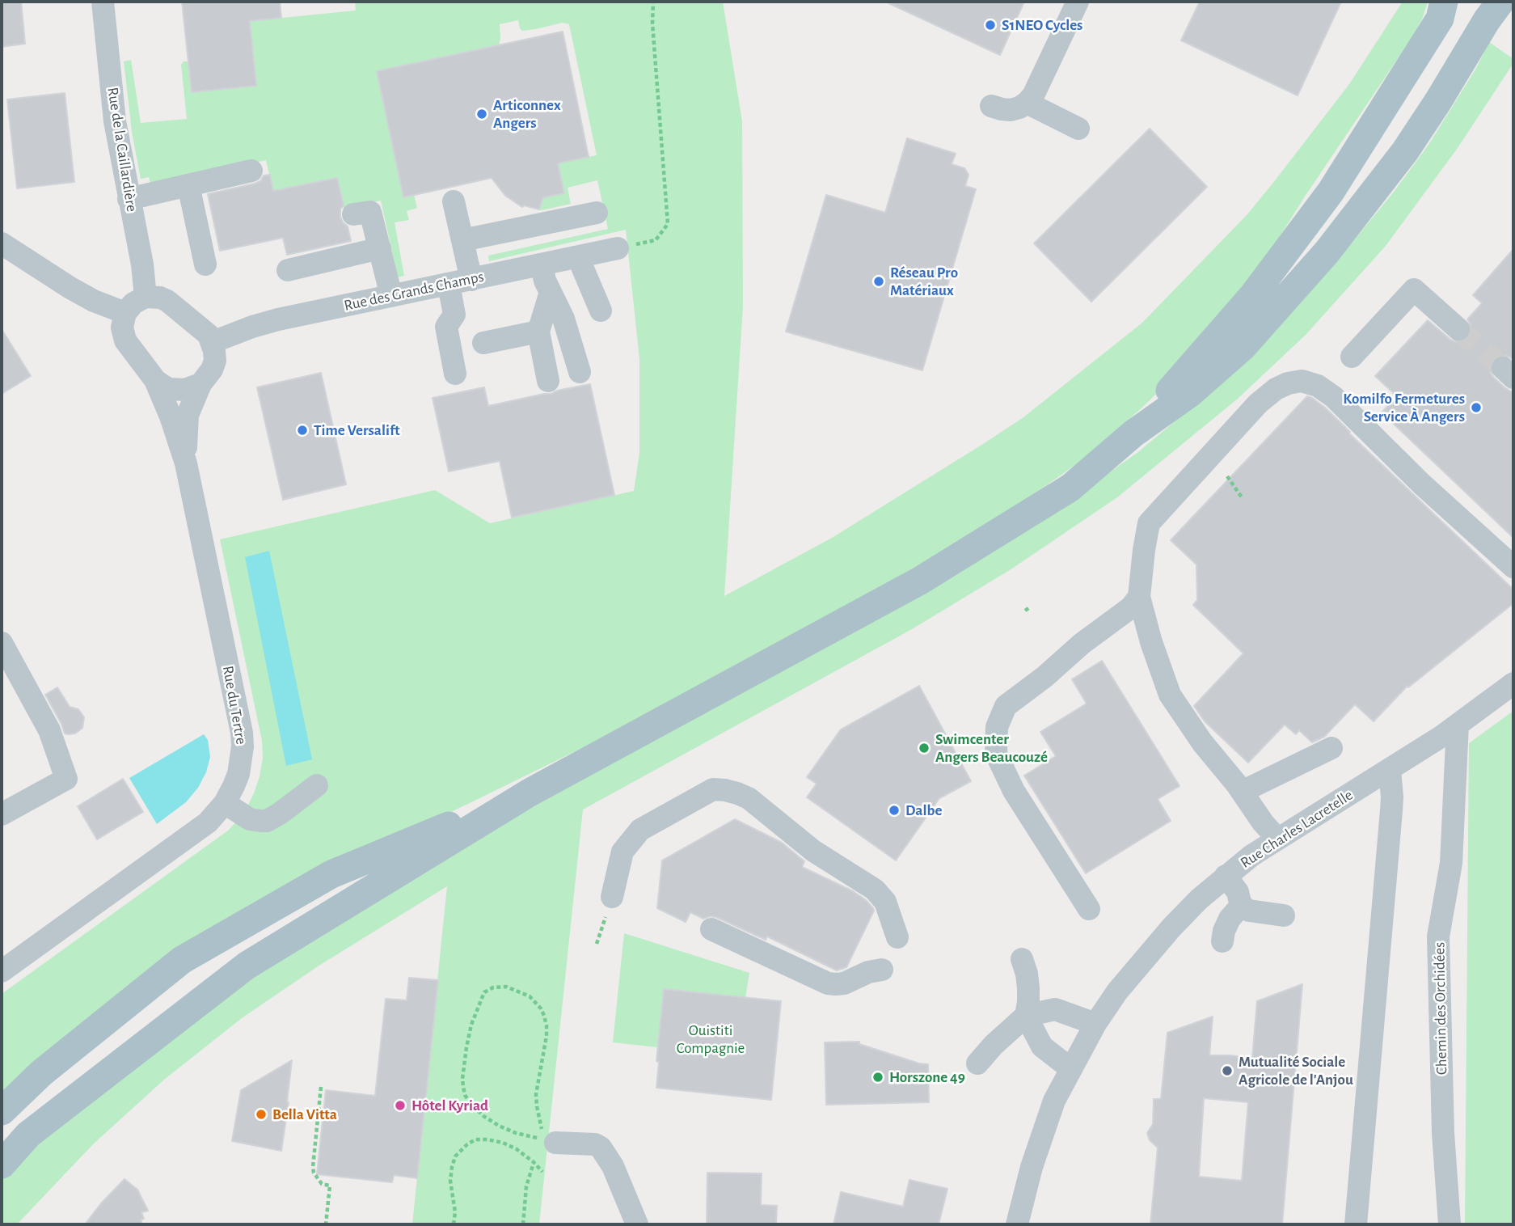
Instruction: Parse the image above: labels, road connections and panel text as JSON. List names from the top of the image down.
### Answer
{
  "streets": {
    "street": [
      "Rue de la Caillardière",
      "Rue des Grands Champs",
      "Rue du Tertre",
      "Rue Charles Lacretelle",
      "Chemin des Orchidées"
    ]
  },
  "crossings": [
    ["Rue de la Caillardière", "Rue des Grands Champs"],
    ["Rue de la Caillardière", "Rue du Tertre"],
    ["Rue des Grands Champs", "Rue du Tertre"],
    ["Rue Charles Lacretelle", "Chemin des Orchidées"]
  ],
  "parks": ["Ouistiti Compagnie"],
  "places": [
    "S1NEO Cycles",
    "Articonnex Angers",
    "Réseau Pro Matériaux",
    "Komilfo Fermetures Service À Angers",
    "Time Versalift",
    "Swimcenter Angers Beaucouzé",
    "Dalbe",
    "Mutualité Sociale Agricole de l'Anjou",
    "Horszone 49",
    "Hôtel Kyriad",
    "Bella Vitta"
  ]
}
